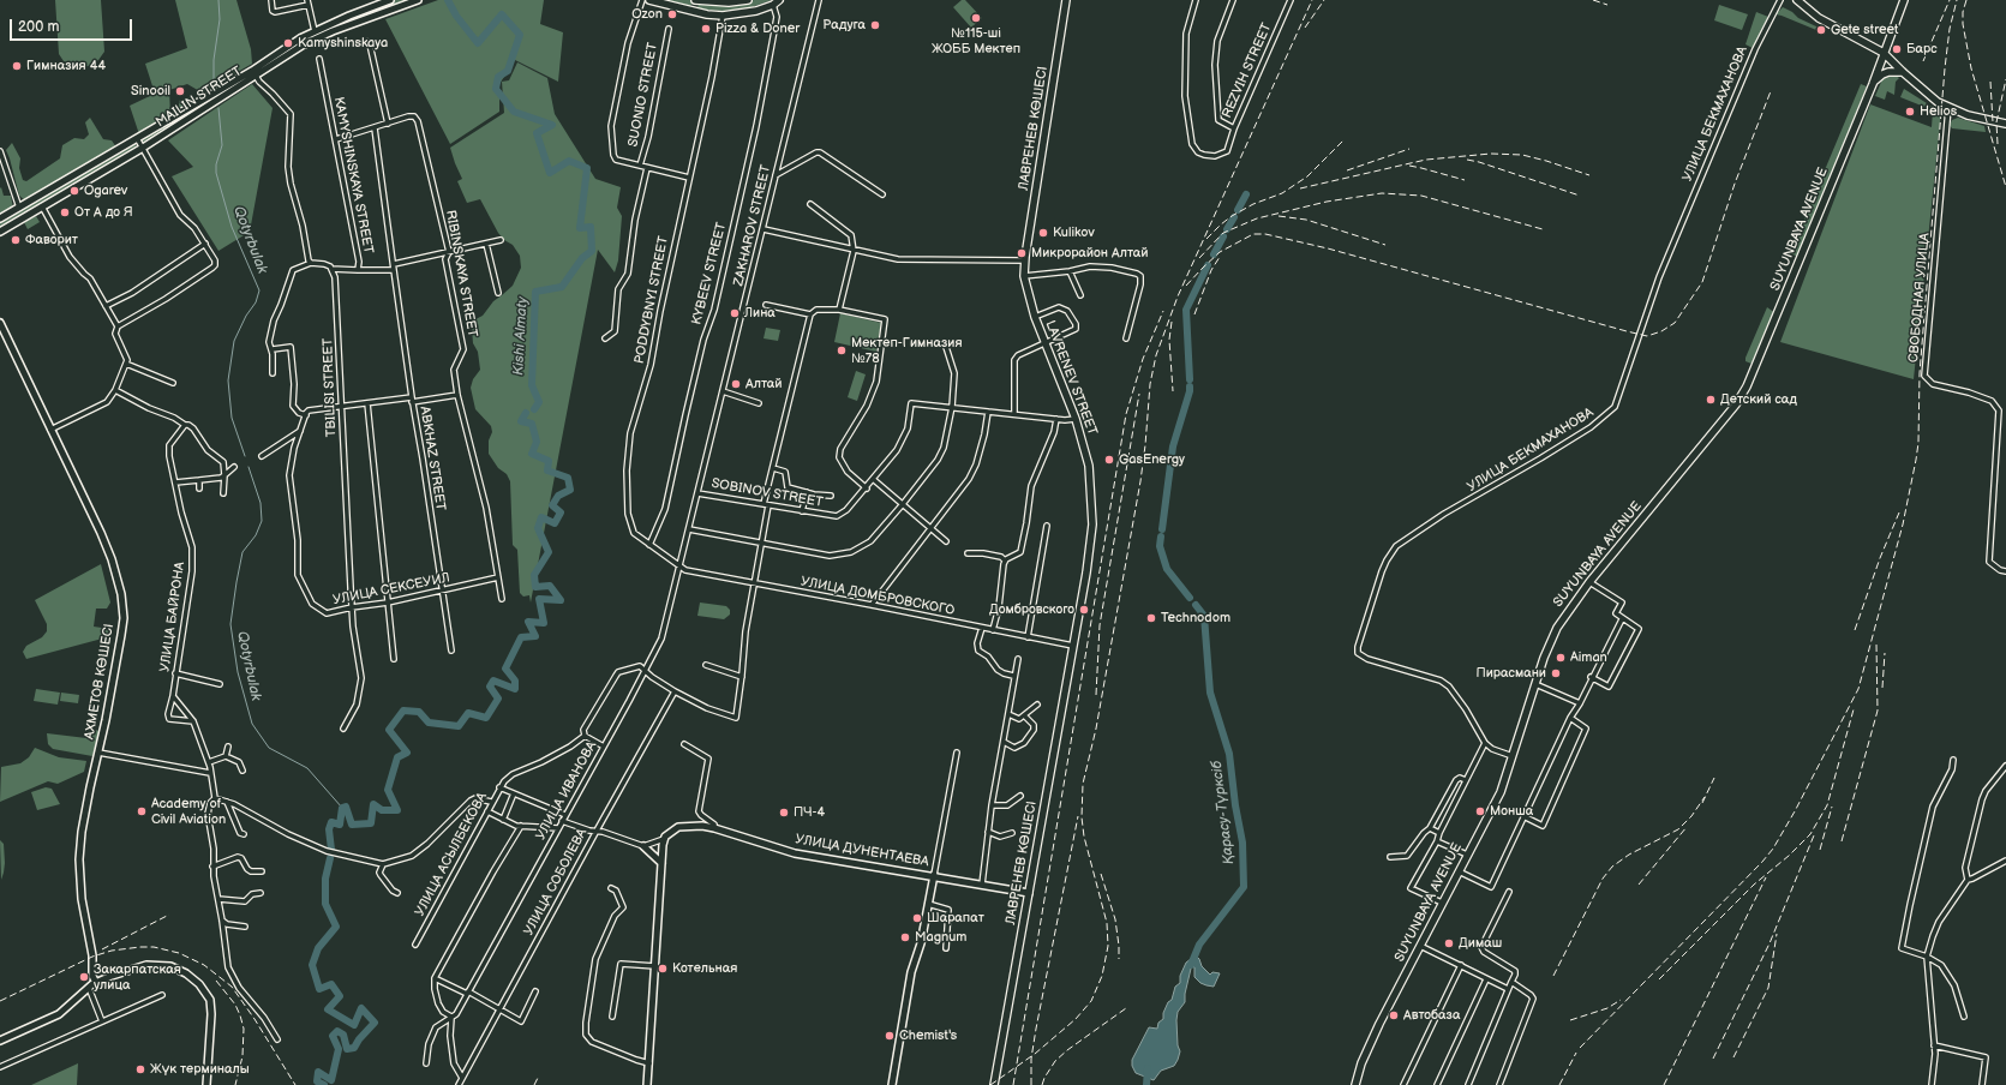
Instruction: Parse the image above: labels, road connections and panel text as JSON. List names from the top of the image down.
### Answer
{
  "streets": {
    "main road": ["ЛАВРЕНЕВ КӨШЕСІ", "SUYUNBAYA AVENUE", "LAVRENEV STREET"],
    "street": [
      "REZVIH STREET",
      "SUONIO STREET",
      "MAILIN STREET",
      "УЛИЦА БЕКМАХАНОВА",
      "KAMYSHINSKAYA STREET",
      "ZAKHAROV STREET",
      "RIBINSKAYA STREET",
      "KYBEEV STREET",
      "СВОБОДНАЯ УЛИЦА",
      "PODDYBNYI STREET",
      "TBILISI STREET",
      "ABKHAZ STREET",
      "SOBINOV STREET",
      "УЛИЦА СЕКСЕУИЛ",
      "УЛИЦА ДОМБРОВСКОГО",
      "УЛИЦА БАЙРОНА",
      "АХМЕТОВ КӨШЕСІ",
      "УЛИЦА ИВАНОВА",
      "УЛИЦА ДУНЕНТАЕВА",
      "УЛИЦА АСЫЛБЕКОВА",
      "УЛИЦА СОБОЛЕВА"
    ]
  },
  "crossings": [
    ["ЛАВРЕНЕВ КӨШЕСІ", "LAVRENEV STREET"],
    ["ЛАВРЕНЕВ КӨШЕСІ", "УЛИЦА ДОМБРОВСКОГО"],
    ["ЛАВРЕНЕВ КӨШЕСІ", "УЛИЦА ДУНЕНТАЕВА"],
    ["KAMYSHINSKAYA STREET", "RIBINSKAYA STREET"],
    ["KAMYSHINSKAYA STREET", "TBILISI STREET"],
    ["ZAKHAROV STREET", "PODDYBNYI STREET"],
    ["ZAKHAROV STREET", "SOBINOV STREET"],
    ["ZAKHAROV STREET", "УЛИЦА ДОМБРОВСКОГО"],
    ["ZAKHAROV STREET", "УЛИЦА ИВАНОВА"],
    ["RIBINSKAYA STREET", "ABKHAZ STREET"],
    ["RIBINSKAYA STREET", "УЛИЦА СЕКСЕУИЛ"],
    ["KYBEEV STREET", "PODDYBNYI STREET"],
    ["PODDYBNYI STREET", "УЛИЦА ДОМБРОВСКОГО"],
    ["PODDYBNYI STREET", "УЛИЦА ИВАНОВА"],
    ["LAVRENEV STREET", "УЛИЦА ДОМБРОВСКОГО"],
    ["TBILISI STREET", "УЛИЦА СЕКСЕУИЛ"],
    ["ABKHAZ STREET", "УЛИЦА СЕКСЕУИЛ"],
    ["УЛИЦА ДОМБРОВСКОГО", "УЛИЦА ИВАНОВА"],
    ["УЛИЦА ИВАНОВА", "УЛИЦА АСЫЛБЕКОВА"]
  ],
  "water": ["Qotyrbulak", "Kіshі Almaty", "Қарасу-Түрксіб"],
  "places": [
    "Ozon",
    "№115-ші ЖОББ Мектеп",
    "Радуга",
    "Pizza & Doner",
    "Gete street",
    "Kamyshinskaya",
    "Барс",
    "Гимназия 44",
    "Sinooil",
    "Helios",
    "Ogarev",
    "От А до Я",
    "Kulikov",
    "Фаворит",
    "Микрорайон Алтай",
    "Лина",
    "Мектеп-Гимназия №78",
    "Алтай",
    "Детский сад",
    "GasEnergy",
    "Домбровского",
    "Technodom",
    "Aiman",
    "Пирасмани",
    "Academy of Civil Aviation",
    "Монша",
    "ПЧ-4",
    "Шарапат",
    "Magnum",
    "Димаш",
    "Котельная",
    "Закарпатская улица",
    "Автобаза",
    "Chemist's",
    "Жүк терминалы"
  ],
  "scale_bar": "200 m"
}
